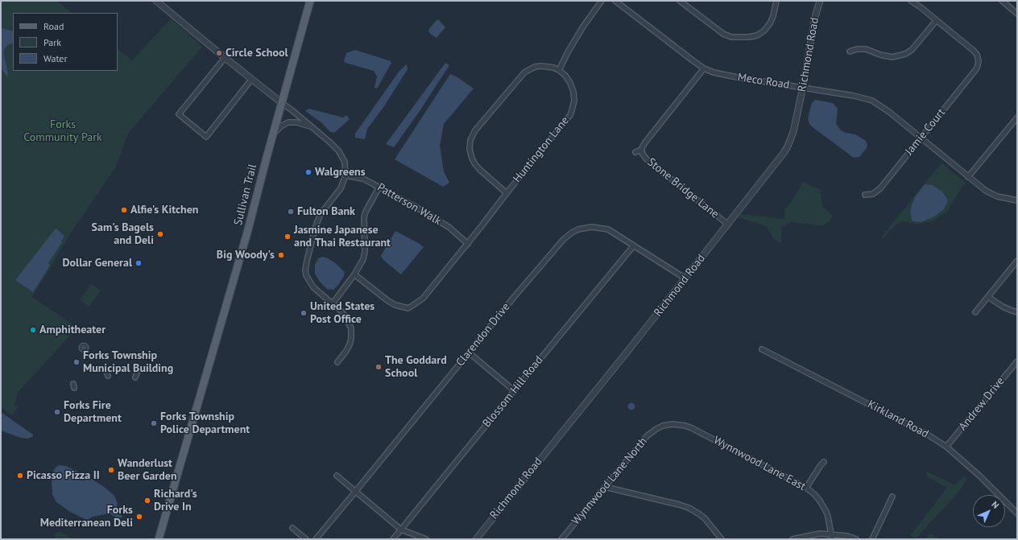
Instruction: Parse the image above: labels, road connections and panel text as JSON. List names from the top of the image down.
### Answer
{
  "streets": {
    "main road": ["Sullivan Trail"],
    "street": [
      "Richmond Road",
      "Meco Road",
      "Jamie Court",
      "Huntington Lane",
      "Stone Bridge Lane",
      "Patterson Walk",
      "Clarendon Drive",
      "Blossom Hill Road",
      "Andrew Drive",
      "Kirkland Road",
      "Wynnwood Lane East",
      "Wynnwood Lane North"
    ]
  },
  "crossings": [
    ["Richmond Road", "Meco Road"],
    ["Richmond Road", "Stone Bridge Lane"],
    ["Richmond Road", "Clarendon Drive"],
    ["Meco Road", "Jamie Court"],
    ["Meco Road", "Stone Bridge Lane"],
    ["Huntington Lane", "Patterson Walk"],
    ["Clarendon Drive", "Blossom Hill Road"],
    ["Andrew Drive", "Kirkland Road"],
    ["Wynnwood Lane East", "Wynnwood Lane North"]
  ],
  "parks": ["Forks Community Park"],
  "places": [
    "Circle School",
    "Walgreens",
    "Alfie's Kitchen",
    "Fulton Bank",
    "Sam's Bagels and Deli",
    "Jasmine Japanese and Thai Restaurant",
    "Big Woody's",
    "Dollar General",
    "United States Post Office",
    "Amphitheater",
    "Forks Township Municipal Building",
    "The Goddard School",
    "Forks Fire Department",
    "Forks Township Police Department",
    "Wanderlust Beer Garden",
    "Picasso Pizza II",
    "Richard's Drive In",
    "Forks Mediterranean Deli"
  ],
  "legend": ["Road", "Park", "Water"],
  "north": "top right"
}
